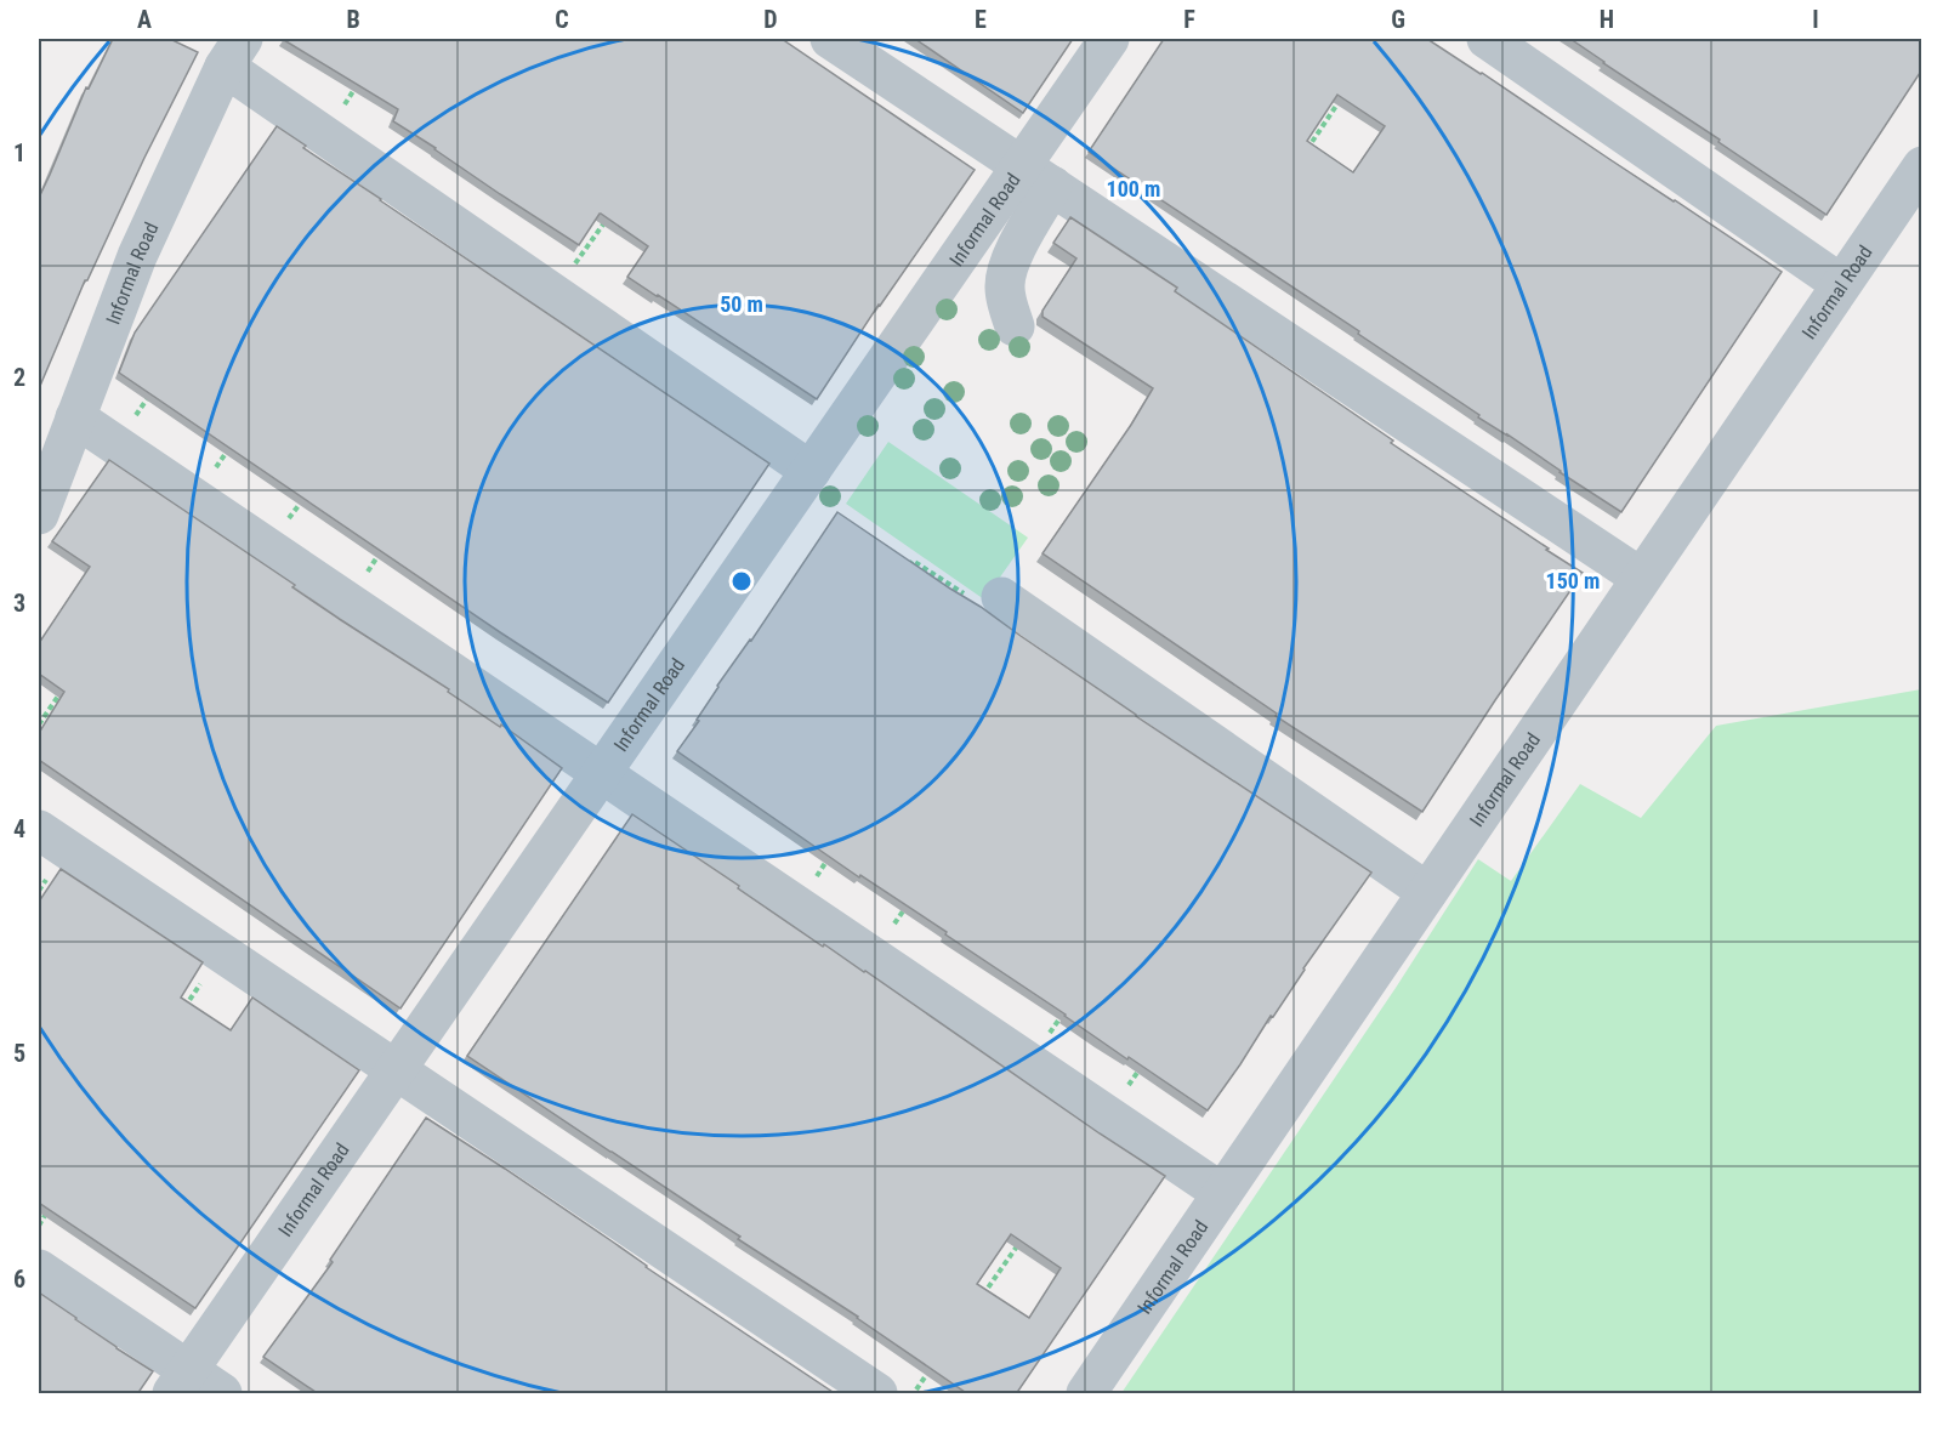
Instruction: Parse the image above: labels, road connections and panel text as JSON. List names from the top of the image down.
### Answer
{
  "streets": {
    "street": ["Informal Road"]
  },
  "grid": {
    "columns": [
      "A",
      "B",
      "C",
      "D",
      "E",
      "F",
      "G",
      "H",
      "I"
    ],
    "rows": [
      "1",
      "2",
      "3",
      "4",
      "5",
      "6"
    ]
  },
  "rings": ["100 m", "50 m", "150 m"]
}
